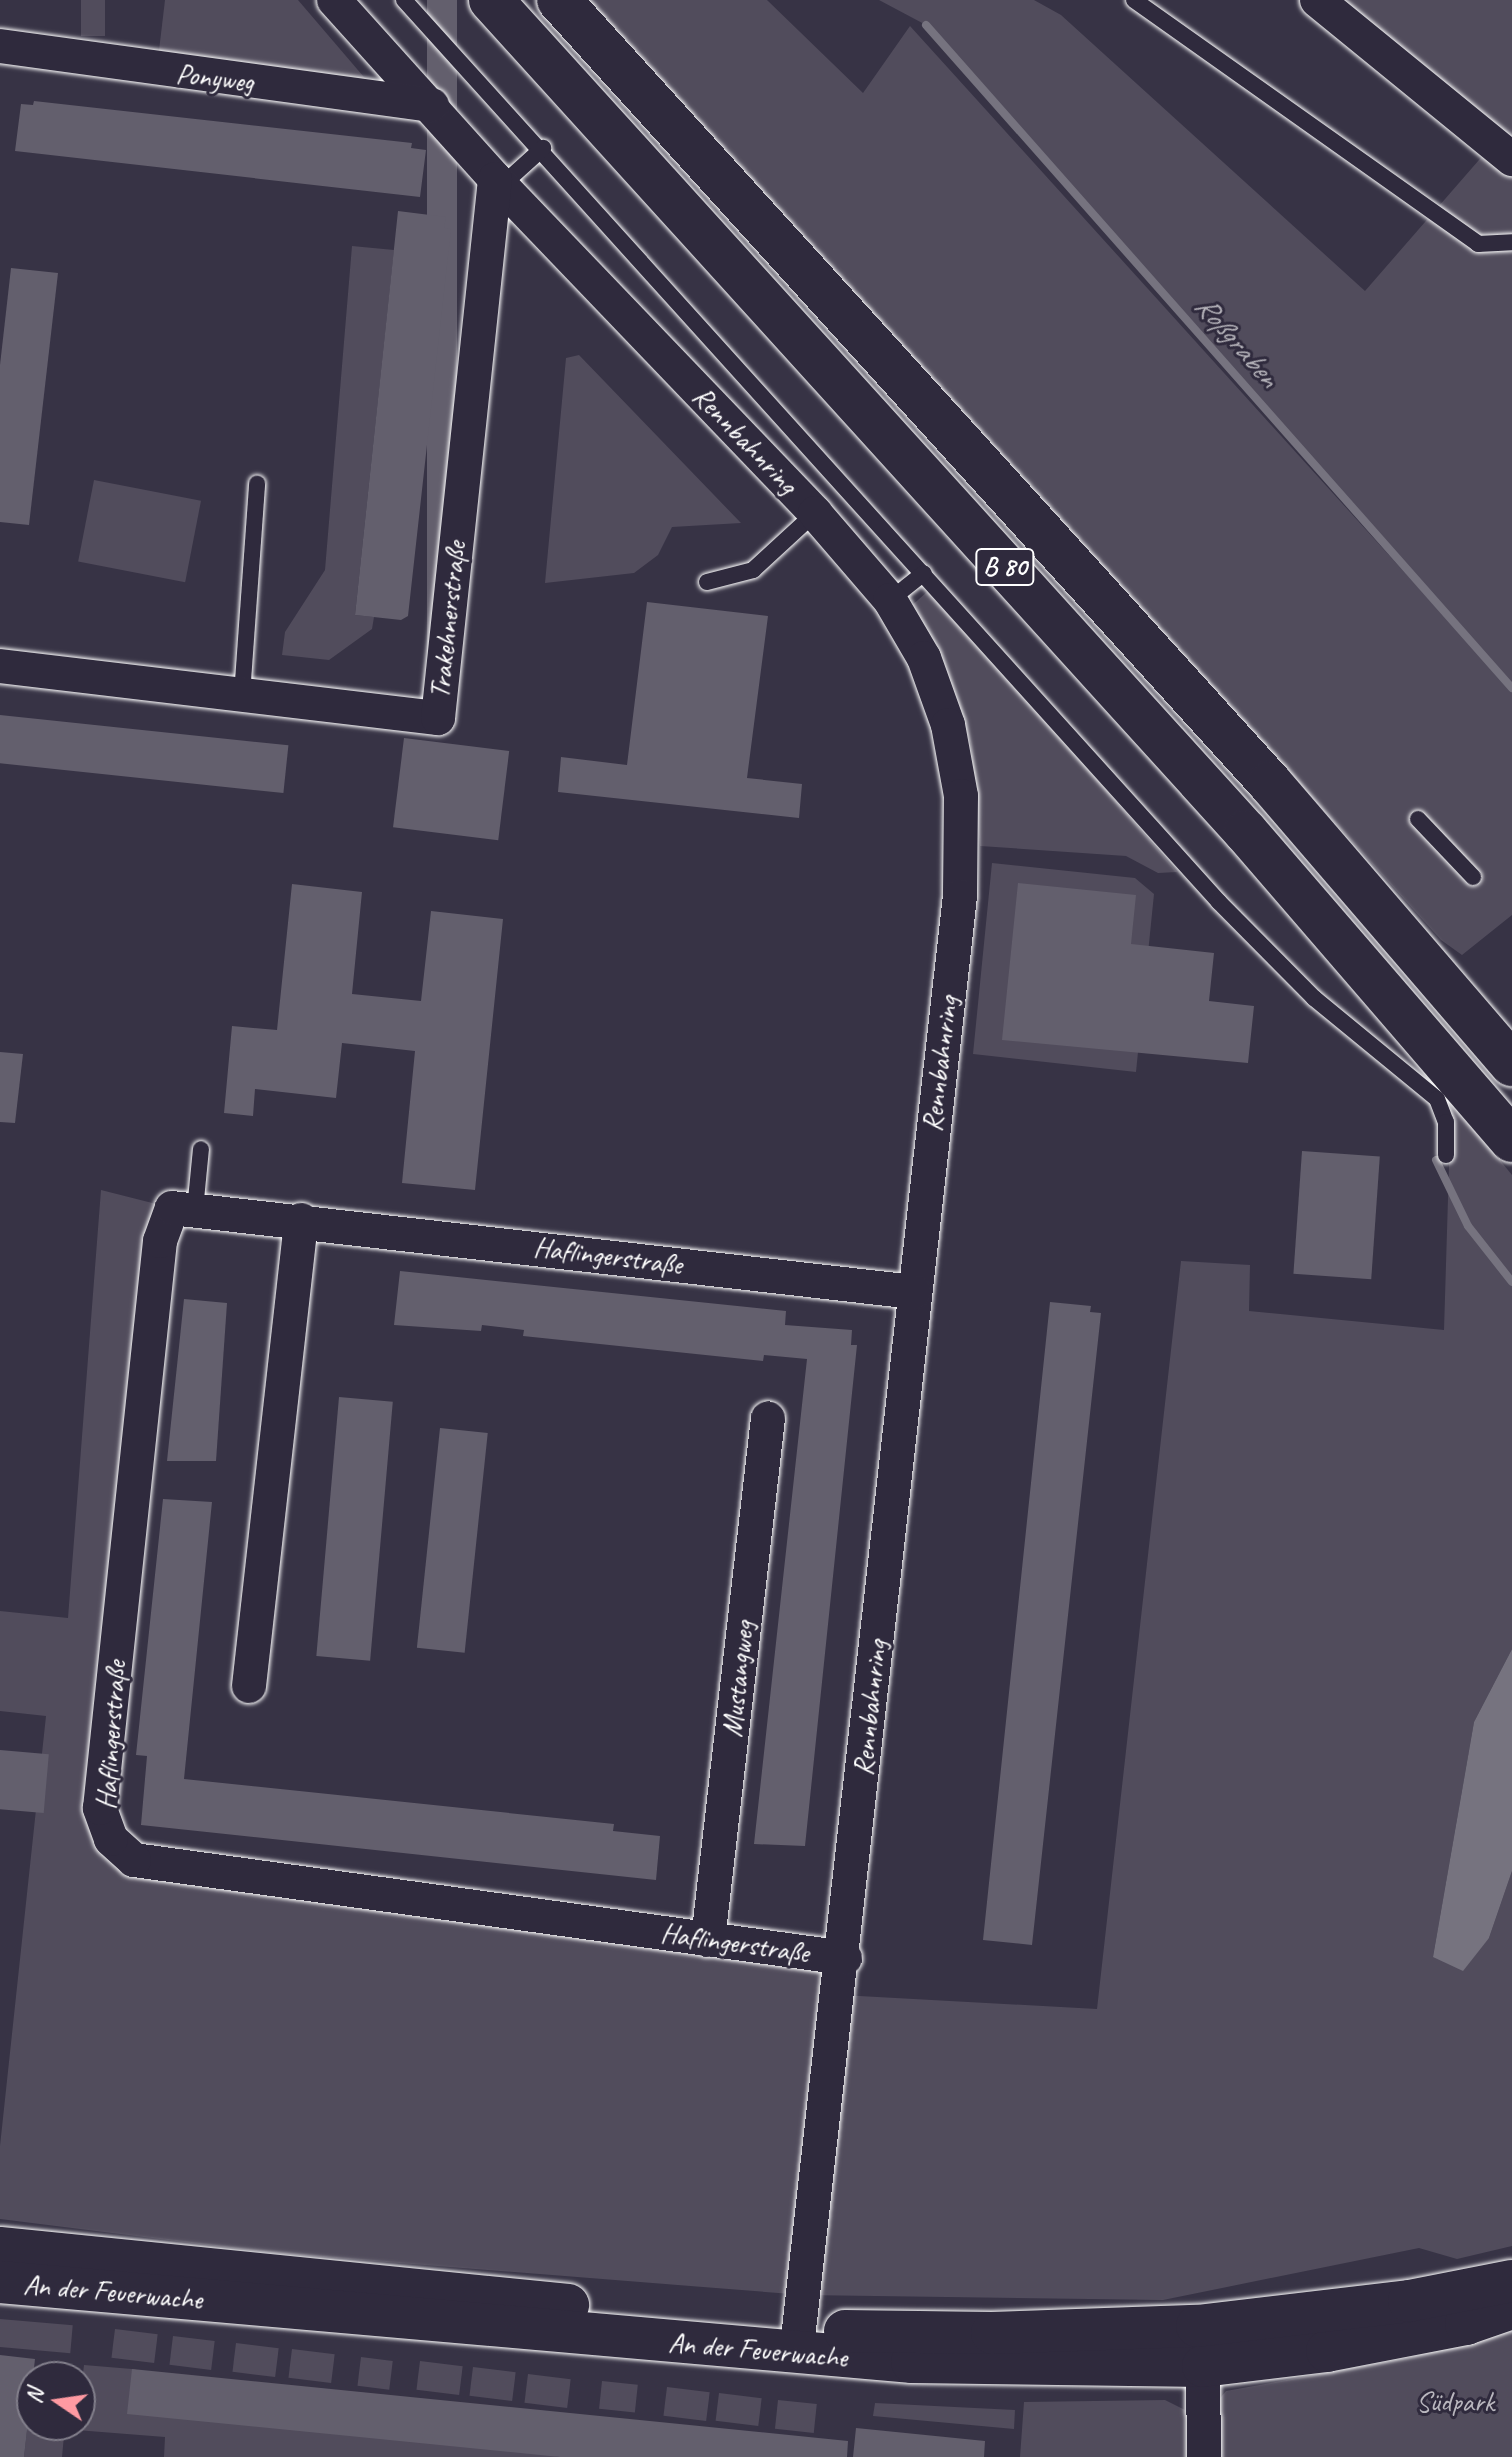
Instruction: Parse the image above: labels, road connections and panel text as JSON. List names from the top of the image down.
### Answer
{
  "streets": {
    "highway": ["B 80"],
    "street": [
      "Ponyweg",
      "Rennbahnring",
      "Trakehnerstraße",
      "Haflingerstraße",
      "Mustangweg",
      "An der Feuerwache"
    ]
  },
  "crossings": [
    ["Ponyweg", "Rennbahnring"],
    ["Rennbahnring", "Trakehnerstraße"],
    ["Rennbahnring", "Haflingerstraße"],
    ["Rennbahnring", "An der Feuerwache"],
    ["Haflingerstraße", "Mustangweg"]
  ],
  "water": ["Roßgraben"],
  "parks": ["Südpark"],
  "north": "left"
}
